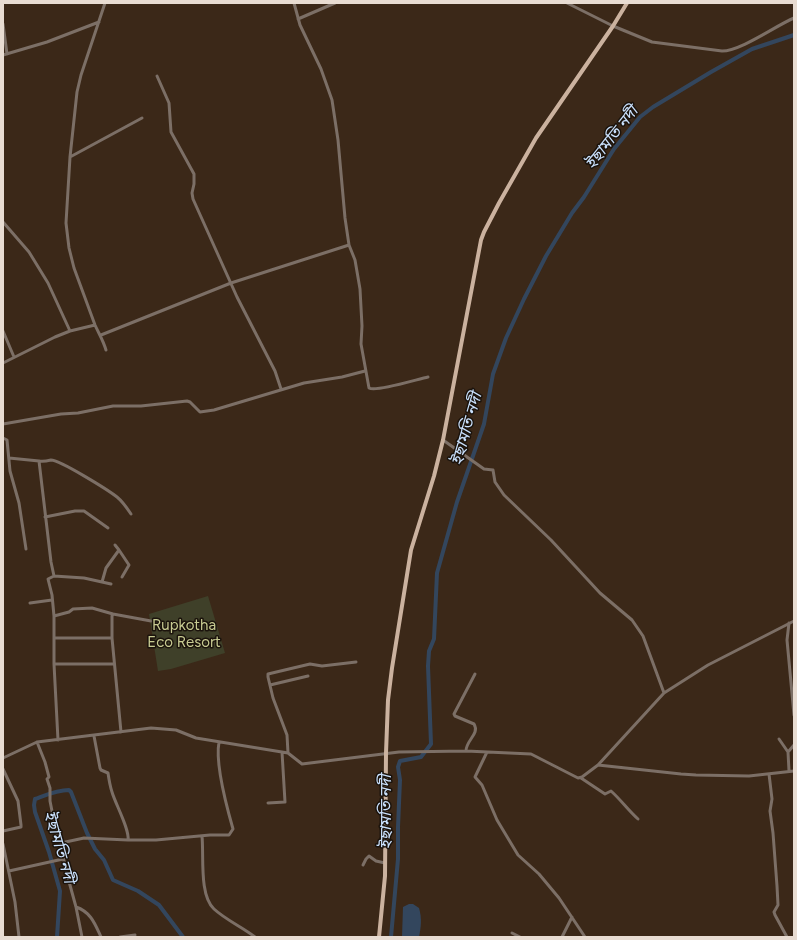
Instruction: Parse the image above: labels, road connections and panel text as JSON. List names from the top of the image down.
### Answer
{
  "water": ["ইছামতি নদী"],
  "parks": ["Rupkotha Eco Resort"]
}
